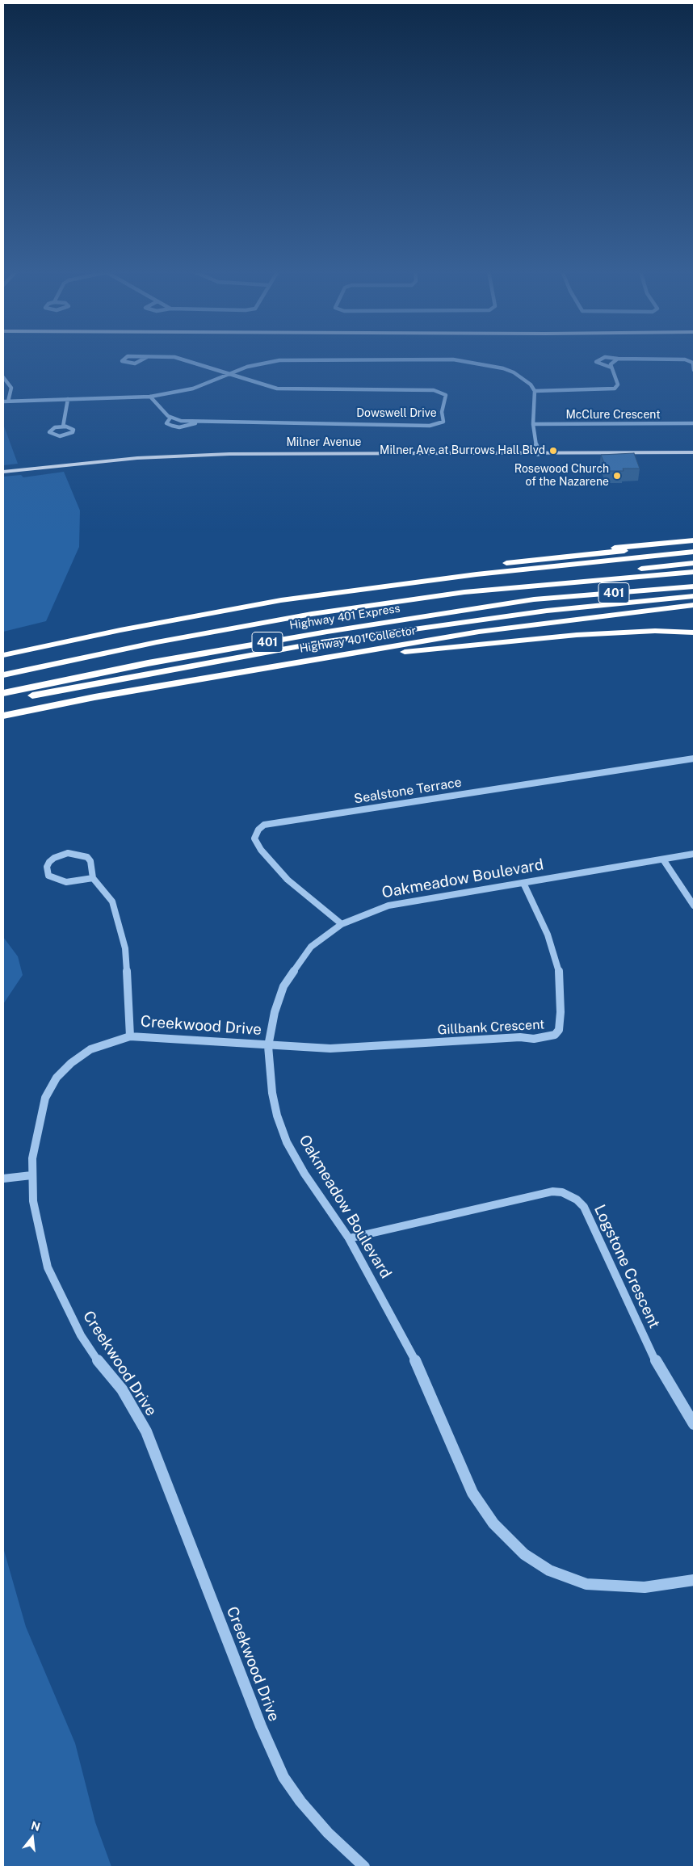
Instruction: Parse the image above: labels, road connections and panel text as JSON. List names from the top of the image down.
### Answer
{
  "streets": {
    "highway": ["401", "Highway 401 Express", "Highway 401 Collector"],
    "main road": ["Milner Avenue"],
    "street": [
      "Dowswell Drive",
      "McClure Crescent",
      "Sealstone Terrace",
      "Oakmeadow Boulevard",
      "Creekwood Drive",
      "Gillbank Crescent",
      "Logstone Crescent"
    ]
  },
  "crossings": [
    ["Sealstone Terrace", "Oakmeadow Boulevard"],
    ["Oakmeadow Boulevard", "Creekwood Drive"],
    ["Oakmeadow Boulevard", "Gillbank Crescent"],
    ["Oakmeadow Boulevard", "Logstone Crescent"],
    ["Creekwood Drive", "Gillbank Crescent"]
  ],
  "places": ["Milner Ave at Burrows Hall Blvd", "Rosewood Church of the Nazarene"],
  "north": "top"
}
